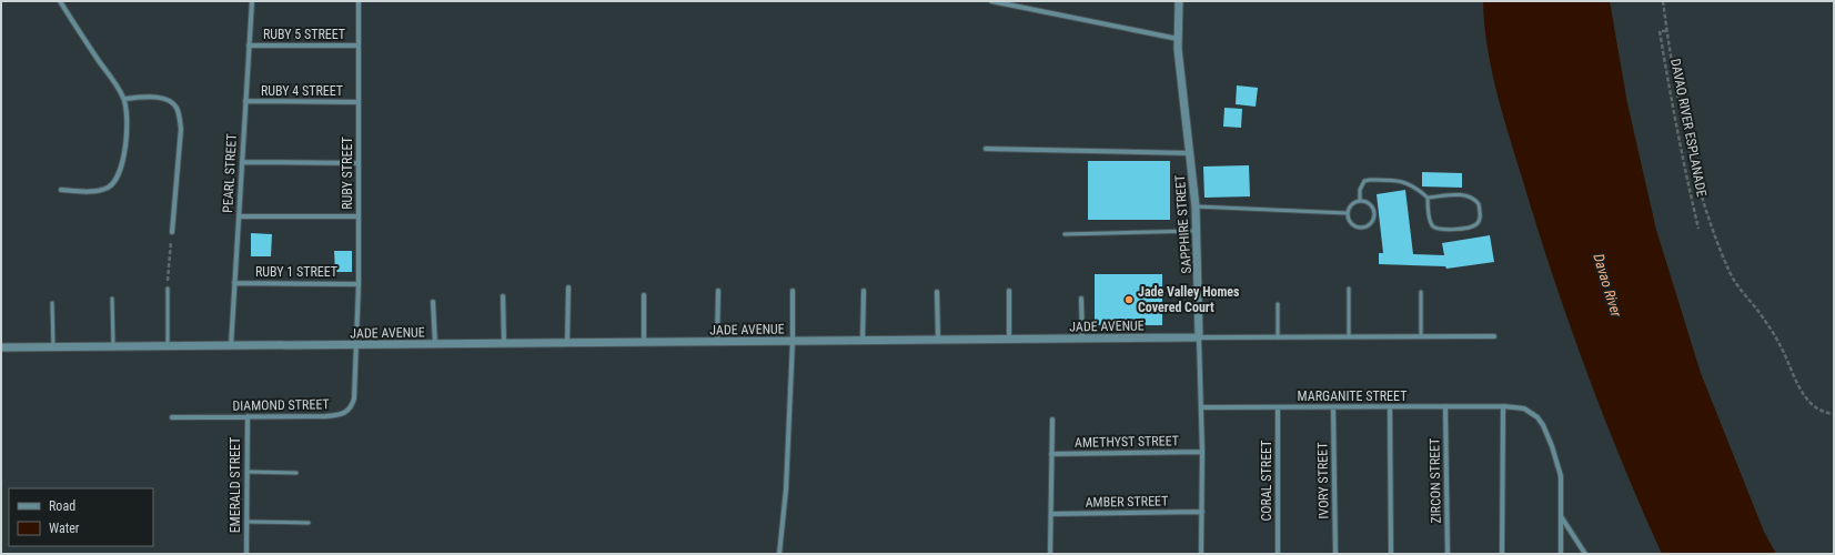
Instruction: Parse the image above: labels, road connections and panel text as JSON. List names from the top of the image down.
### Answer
{
  "streets": {
    "street": [
      "RUBY 5 STREET",
      "RUBY 4 STREET",
      "PEARL STREET",
      "RUBY STREET",
      "SAPPHIRE STREET",
      "RUBY 1 STREET",
      "JADE AVENUE",
      "MARGANITE STREET",
      "DIAMOND STREET",
      "AMETHYST STREET",
      "CORAL STREET",
      "IVORY STREET",
      "ZIRCON STREET",
      "EMERALD STREET",
      "AMBER STREET"
    ],
    "path": ["DAVAO RIVER ESPLANADE"]
  },
  "crossings": [
    ["RUBY 5 STREET", "PEARL STREET"],
    ["RUBY 5 STREET", "RUBY STREET"],
    ["RUBY 4 STREET", "PEARL STREET"],
    ["RUBY 4 STREET", "RUBY STREET"],
    ["PEARL STREET", "RUBY 1 STREET"],
    ["PEARL STREET", "JADE AVENUE"],
    ["RUBY STREET", "RUBY 1 STREET"],
    ["RUBY STREET", "JADE AVENUE"],
    ["RUBY STREET", "DIAMOND STREET"],
    ["SAPPHIRE STREET", "JADE AVENUE"],
    ["SAPPHIRE STREET", "MARGANITE STREET"],
    ["SAPPHIRE STREET", "AMETHYST STREET"],
    ["SAPPHIRE STREET", "AMBER STREET"],
    ["JADE AVENUE", "DIAMOND STREET"],
    ["MARGANITE STREET", "CORAL STREET"],
    ["MARGANITE STREET", "IVORY STREET"],
    ["MARGANITE STREET", "ZIRCON STREET"],
    ["DIAMOND STREET", "EMERALD STREET"]
  ],
  "water": ["Davao River"],
  "places": ["Jade Valley Homes Covered Court"],
  "legend": ["Road", "Water"]
}
